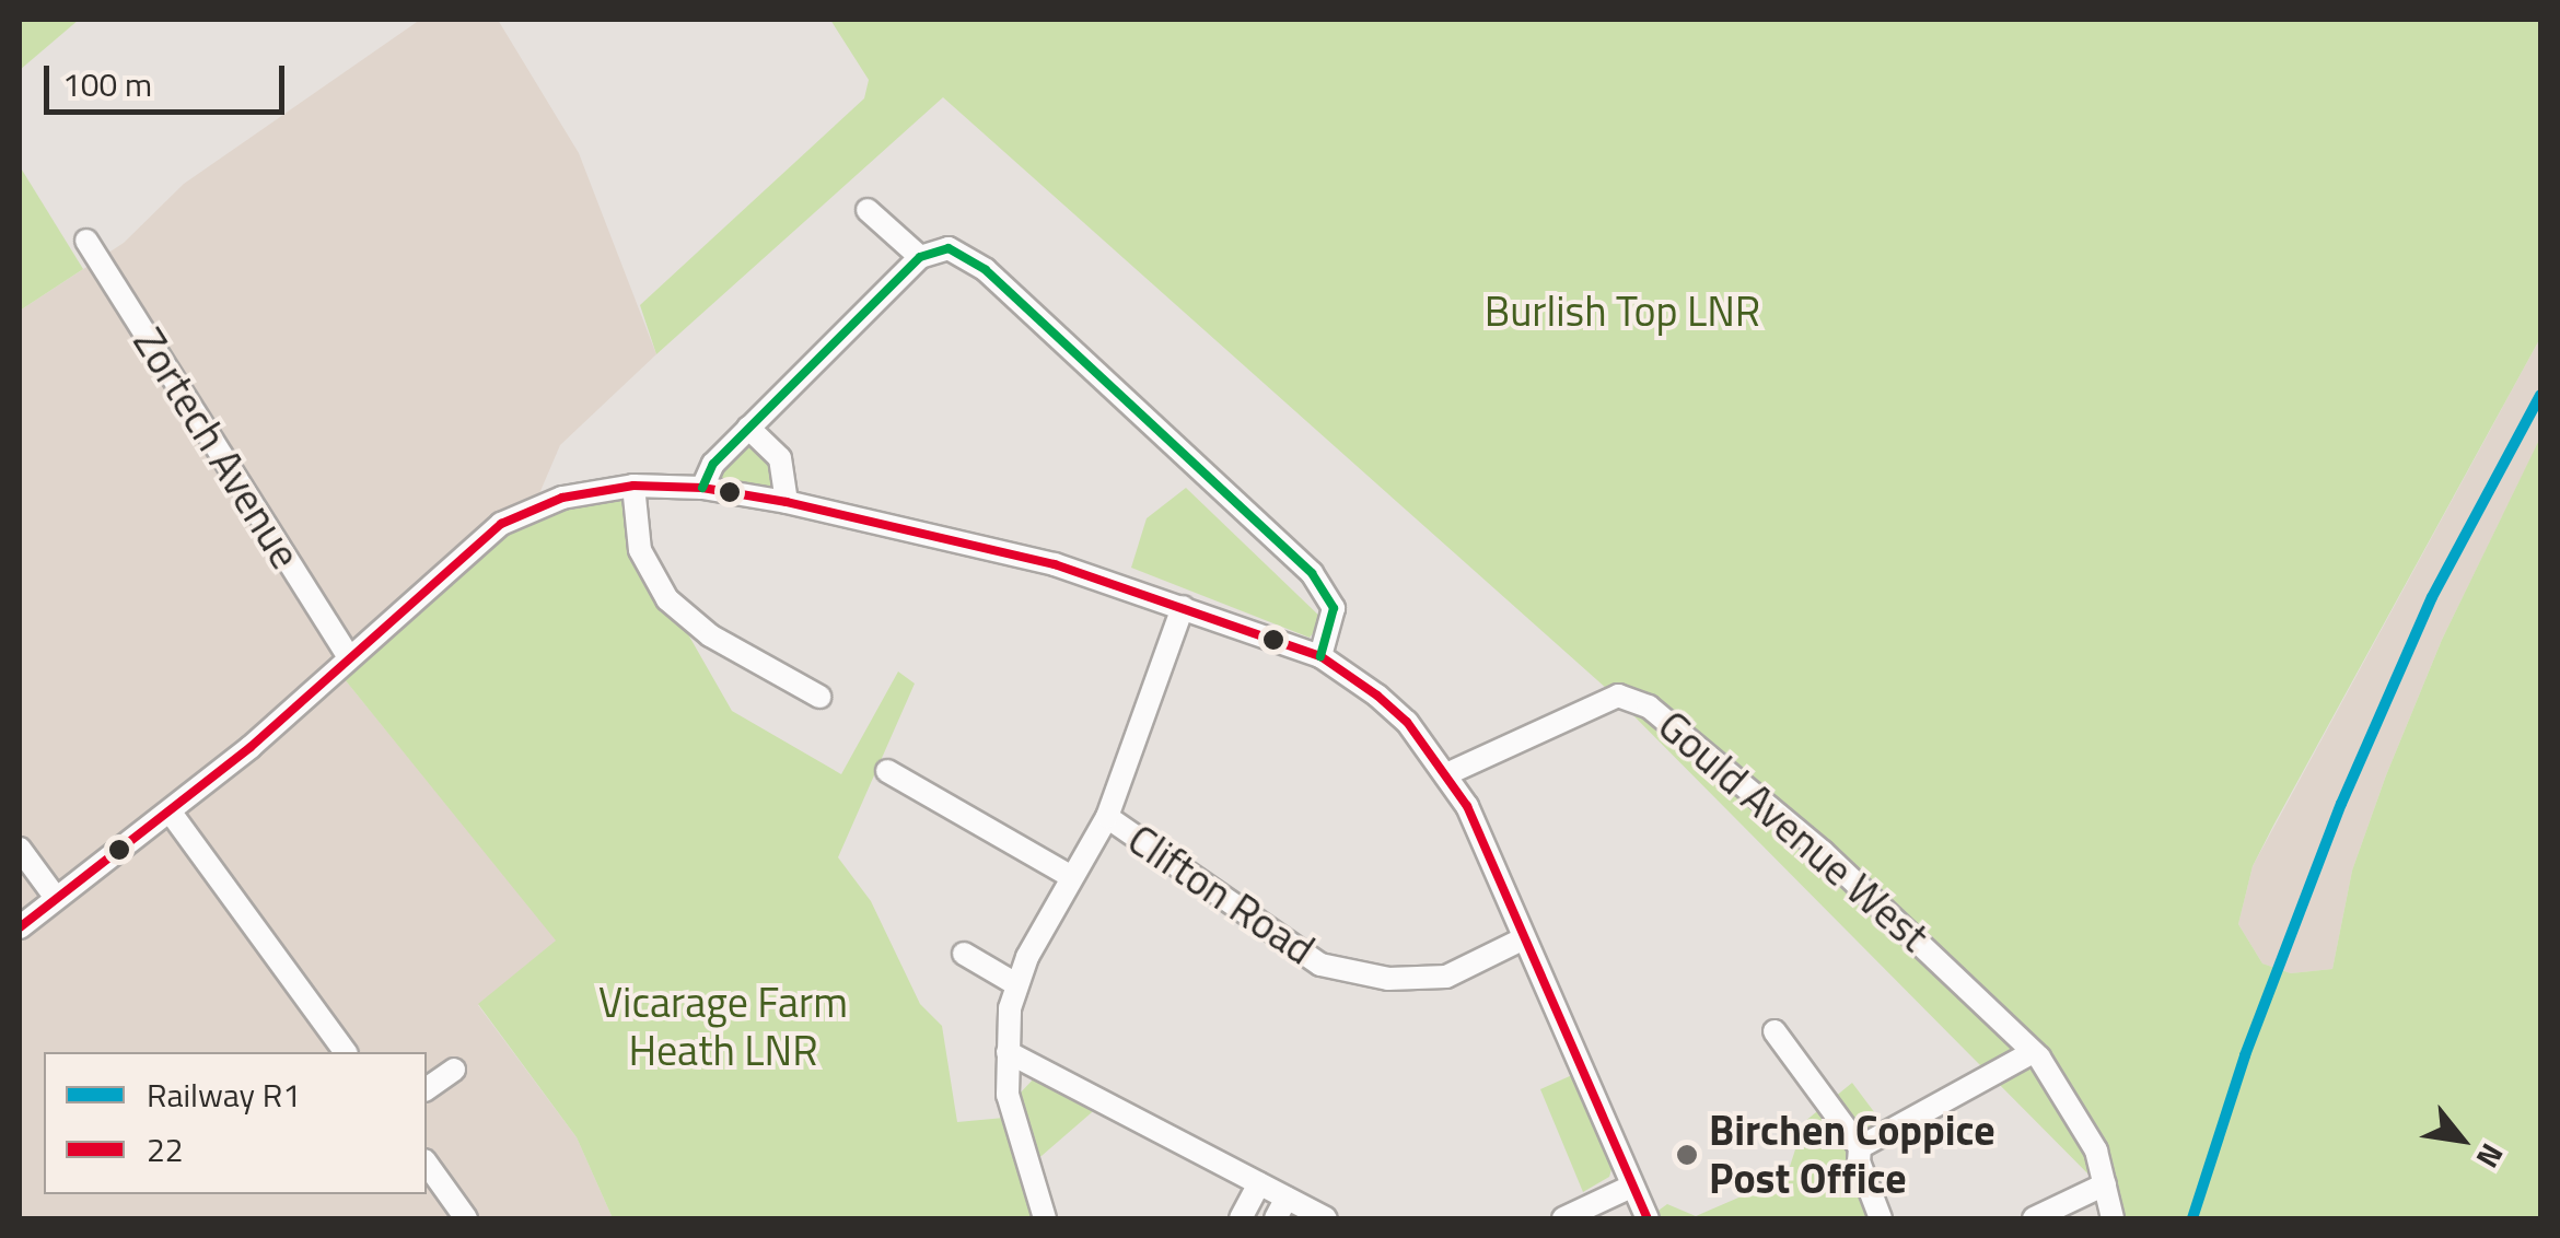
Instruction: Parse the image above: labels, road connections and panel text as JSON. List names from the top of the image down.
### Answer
{
  "streets": {
    "street": ["Zortech Avenue", "Gould Avenue West", "Clifton Road"]
  },
  "parks": ["Burlish Top LNR", "Vicarage Farm Heath LNR"],
  "places": ["Birchen Coppice Post Office"],
  "lines": ["rail line R1", "transit line 22"],
  "legend": ["Railway R1", "22"],
  "scale_bar": "100 m",
  "north": "bottom right"
}
